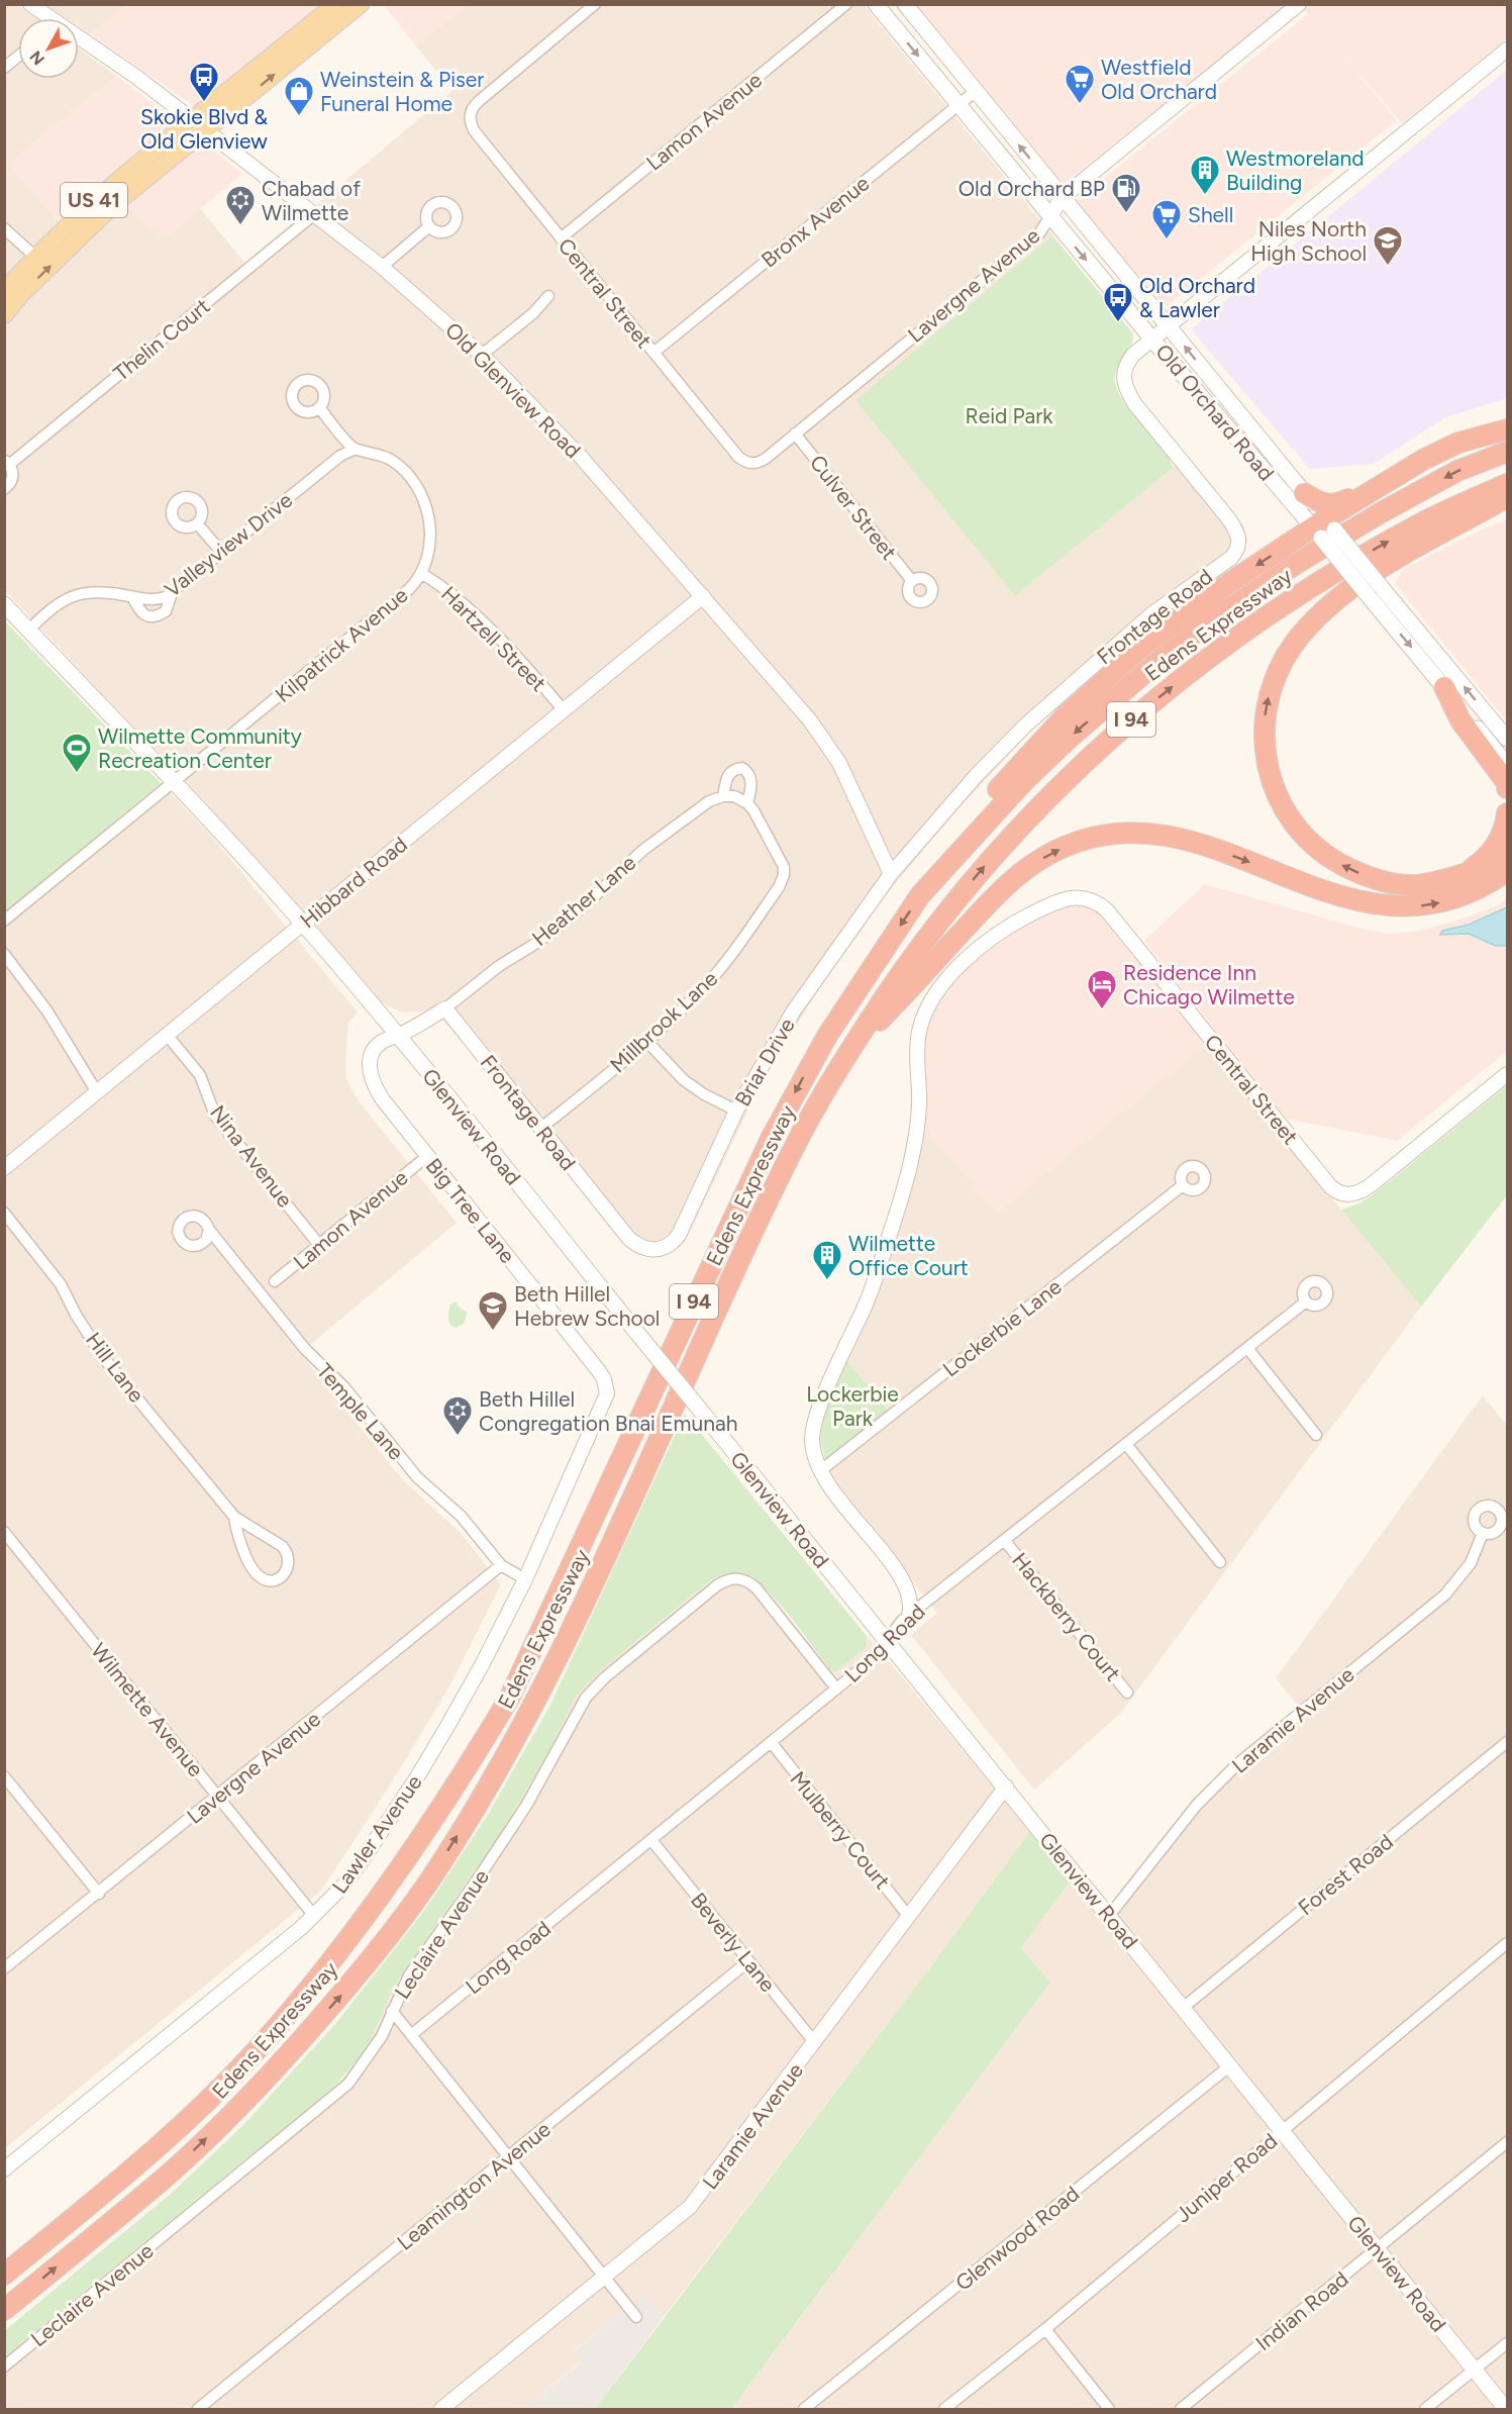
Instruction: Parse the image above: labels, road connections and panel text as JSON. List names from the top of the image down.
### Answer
{
  "streets": {
    "highway": ["Edens Expressway", "I 94"],
    "main road": ["US 41", "Old Orchard Road", "Glenview Road"],
    "street": [
      "Lamon Avenue",
      "Bronx Avenue",
      "Lavergne Avenue",
      "Central Street",
      "Thelin Court",
      "Old Glenview Road",
      "Culver Street",
      "Valleyview Drive",
      "Frontage Road",
      "Hartzell Street",
      "Kilpatrick Avenue",
      "Hibbard Road",
      "Heather Lane",
      "Millbrook Lane",
      "Briar Drive",
      "Nina Avenue",
      "Big Tree Lane",
      "Lockerbie Lane",
      "Hill Lane",
      "Temple Lane",
      "Hackberry Court",
      "Long Road",
      "Wilmette Avenue",
      "Laramie Avenue",
      "Mulberry Court",
      "Lawler Avenue",
      "Forest Road",
      "Leclaire Avenue",
      "Beverly Lane",
      "Juniper Road",
      "Leamington Avenue",
      "Glenwood Road",
      "Indian Road"
    ]
  },
  "crossings": [
    ["Lamon Avenue", "Central Street"],
    ["Lamon Avenue", "Nina Avenue"],
    ["Lamon Avenue", "Big Tree Lane"],
    ["US 41", "Old Glenview Road"],
    ["Bronx Avenue", "Central Street"],
    ["Bronx Avenue", "Old Orchard Road"],
    ["Lavergne Avenue", "Central Street"],
    ["Lavergne Avenue", "Old Orchard Road"],
    ["Lavergne Avenue", "Culver Street"],
    ["Lavergne Avenue", "Temple Lane"],
    ["Lavergne Avenue", "Wilmette Avenue"],
    ["Central Street", "Lockerbie Lane"],
    ["Thelin Court", "Old Glenview Road"],
    ["Old Glenview Road", "Frontage Road"],
    ["Old Glenview Road", "Hibbard Road"],
    ["Old Glenview Road", "Briar Drive"],
    ["Old Orchard Road", "Frontage Road"],
    ["Valleyview Drive", "Hartzell Street"],
    ["Valleyview Drive", "Glenview Road"],
    ["Frontage Road", "Heather Lane"],
    ["Frontage Road", "Millbrook Lane"],
    ["Frontage Road", "Briar Drive"],
    ["Hartzell Street", "Kilpatrick Avenue"],
    ["Hartzell Street", "Hibbard Road"],
    ["Kilpatrick Avenue", "Glenview Road"],
    ["Hibbard Road", "Glenview Road"],
    ["Hibbard Road", "Nina Avenue"],
    ["Heather Lane", "Millbrook Lane"],
    ["Glenview Road", "Big Tree Lane"],
    ["Glenview Road", "Long Road"],
    ["Glenview Road", "Laramie Avenue"],
    ["Glenview Road", "Forest Road"],
    ["Glenview Road", "Juniper Road"],
    ["Glenview Road", "Glenwood Road"],
    ["Glenview Road", "Indian Road"],
    ["Big Tree Lane", "Lawler Avenue"],
    ["Temple Lane", "Lawler Avenue"],
    ["Hackberry Court", "Long Road"],
    ["Long Road", "Mulberry Court"],
    ["Long Road", "Leclaire Avenue"],
    ["Long Road", "Beverly Lane"],
    ["Wilmette Avenue", "Lawler Avenue"],
    ["Laramie Avenue", "Mulberry Court"],
    ["Laramie Avenue", "Beverly Lane"],
    ["Beverly Lane", "Leamington Avenue"]
  ],
  "parks": ["Reid Park", "Lockerbie Park"],
  "places": {
    "bus stop": ["Skokie Blvd & Old Glenview", "Old Orchard & Lawler"],
    "supermarket": ["Westfield Old Orchard", "Shell"],
    "shop": ["Weinstein & Piser Funeral Home"],
    "building": ["Westmoreland Building", "Wilmette Office Court"],
    "fuel station": ["Old Orchard BP"],
    "synagogue": ["Chabad of Wilmette", "Beth Hillel Congregation Bnai Emunah"],
    "school or university": ["Niles North High School", "Beth Hillel Hebrew School"],
    "sports": ["Wilmette Community Recreation Center"],
    "hotel": ["Residence Inn Chicago Wilmette"]
  },
  "north": "bottom left"
}
